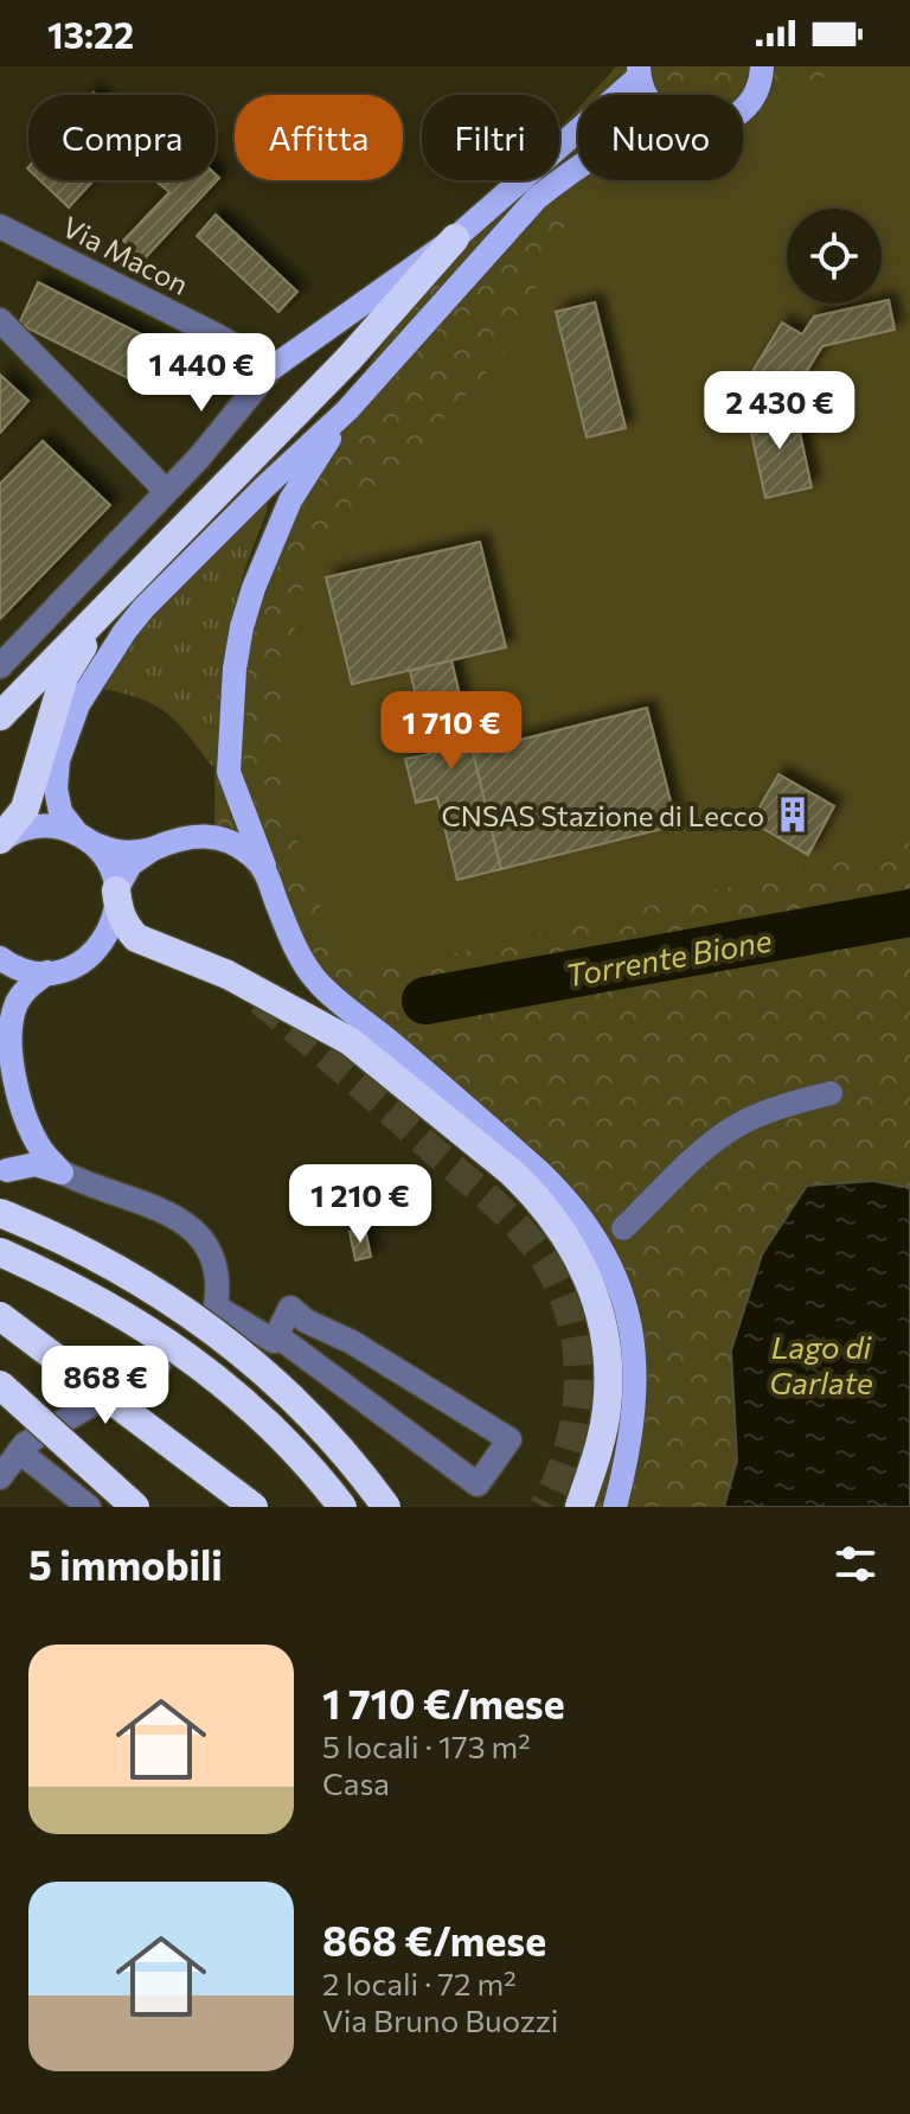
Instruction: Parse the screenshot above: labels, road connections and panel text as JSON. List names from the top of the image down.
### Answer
{
  "streets": {
    "street": ["Via Macon"]
  },
  "water": ["Torrente Bione", "Lago di Garlate"],
  "places": {
    "building": ["CNSAS Stazione di Lecco"]
  },
  "page": {
    "status": "13:22",
    "chip": [
      "Compra",
      "Affitta",
      "Filtri",
      "Nuovo"
    ],
    "price": [
      "1 440 €",
      "2 430 €",
      "1 710 €",
      "1 210 €",
      "868 €"
    ],
    "heading": "5 immobili",
    "list": [
      {
        "name": "1 710 €/mese",
        "note": "5 locali · 173 m² · Casa"
      },
      {
        "name": "868 €/mese",
        "note": "2 locali · 72 m² · Via Bruno Buozzi"
      }
    ]
  }
}
